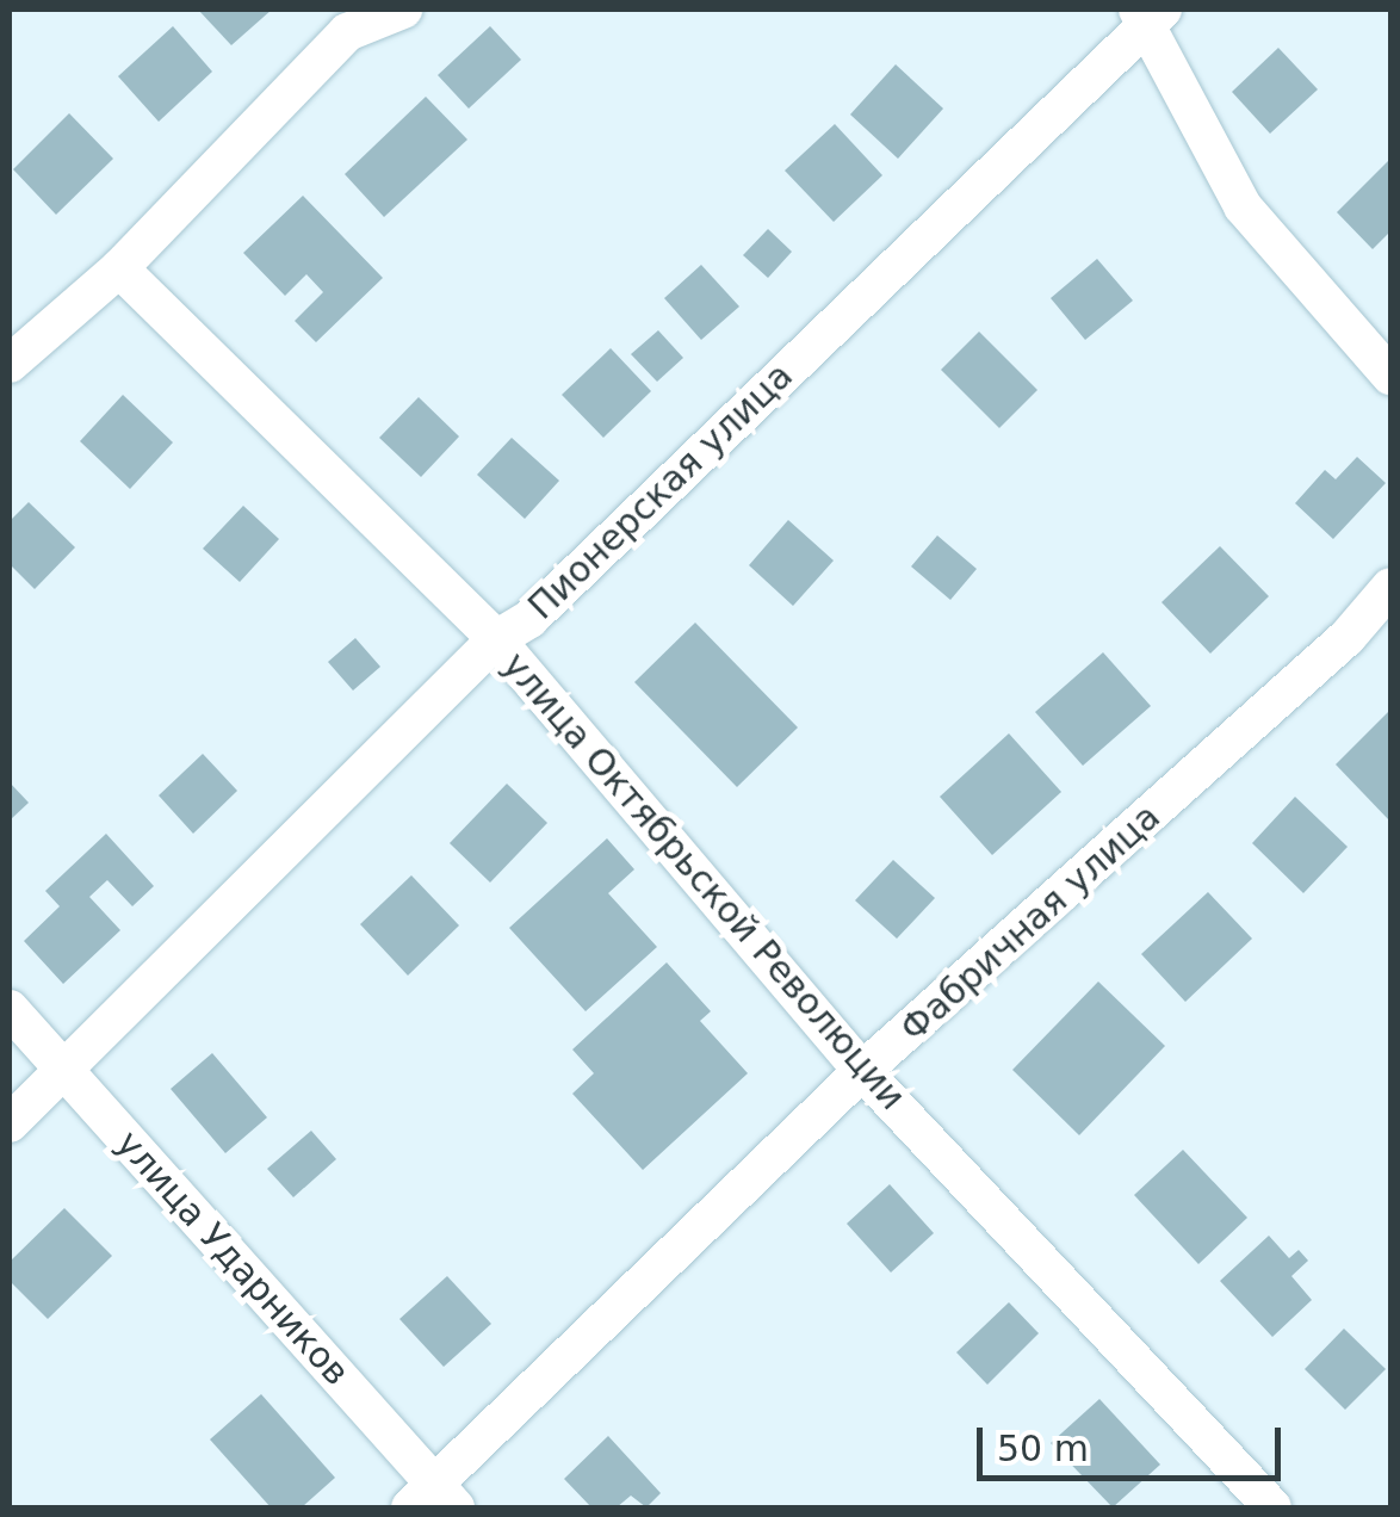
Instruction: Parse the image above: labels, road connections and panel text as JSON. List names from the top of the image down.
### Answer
{
  "streets": {
    "street": [
      "Пионерская улица",
      "улица Октябрьской Революции",
      "Фабричная улица",
      "улица Ударников"
    ]
  },
  "crossings": [
    ["Пионерская улица", "улица Октябрьской Революции"],
    ["Пионерская улица", "улица Ударников"],
    ["улица Октябрьской Революции", "Фабричная улица"],
    ["Фабричная улица", "улица Ударников"]
  ],
  "scale_bar": "50 m"
}
